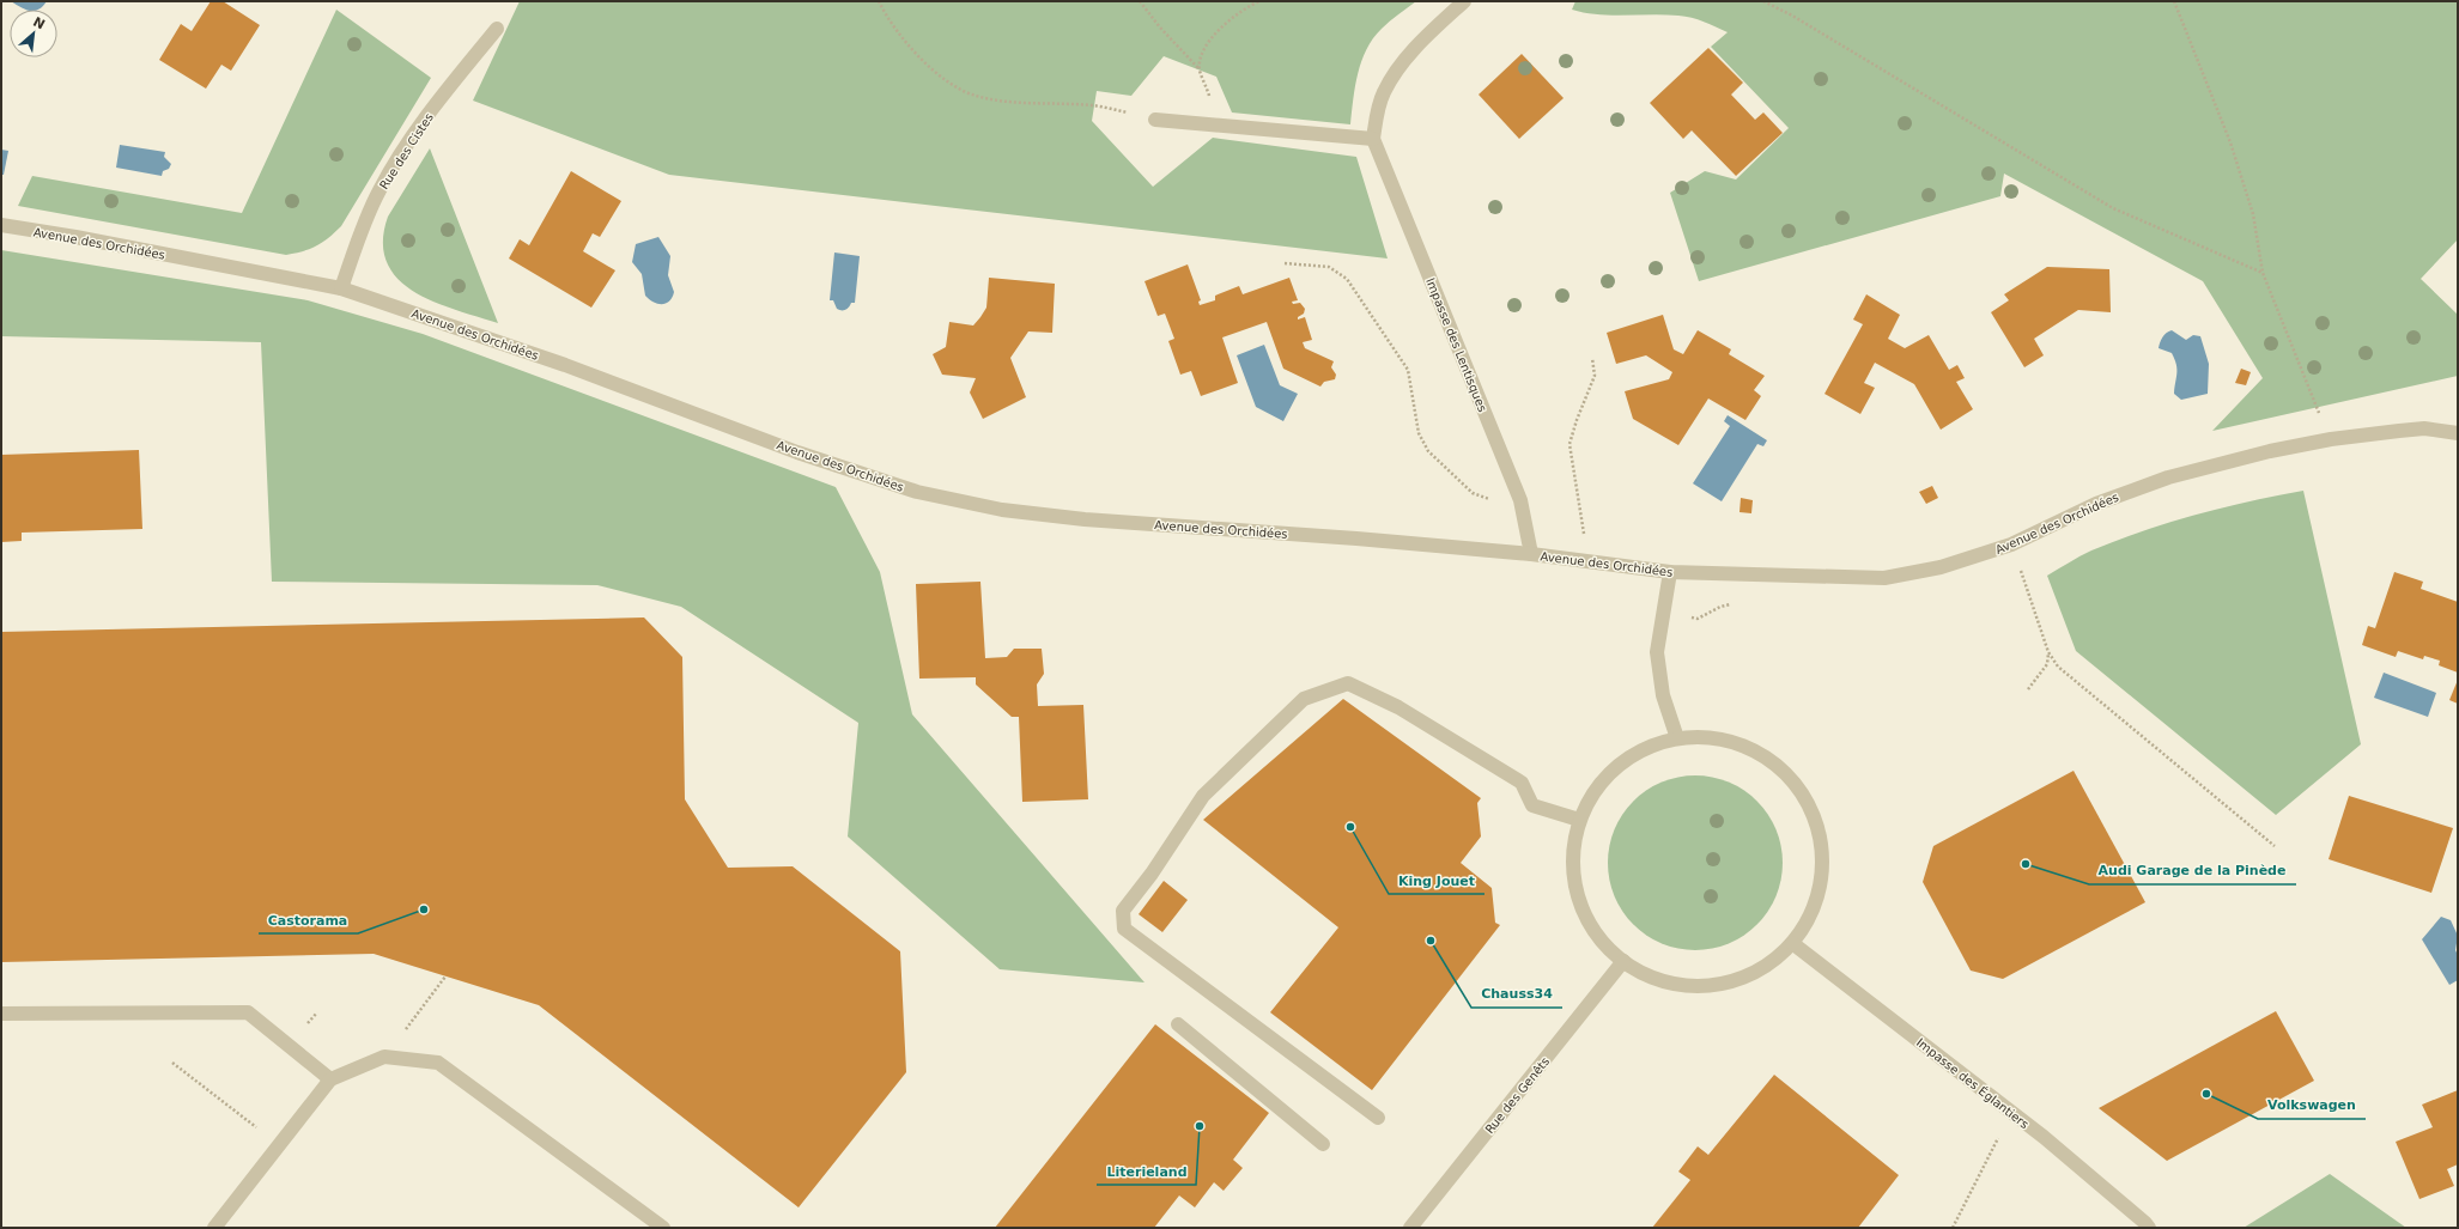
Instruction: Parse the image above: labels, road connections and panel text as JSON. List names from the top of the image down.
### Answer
{
  "streets": {
    "street": [
      "Rue des Cistes",
      "Avenue des Orchidées",
      "Impasse des Lentisques",
      "Impasse des Églantiers",
      "Rue des Genêts"
    ]
  },
  "crossings": [
    ["Rue des Cistes", "Avenue des Orchidées"],
    ["Avenue des Orchidées", "Impasse des Lentisques"]
  ],
  "places": [
    "King Jouet",
    "Audi Garage de la Pinède",
    "Castorama",
    "Chauss34",
    "Volkswagen",
    "Literieland"
  ],
  "north": "top right"
}
